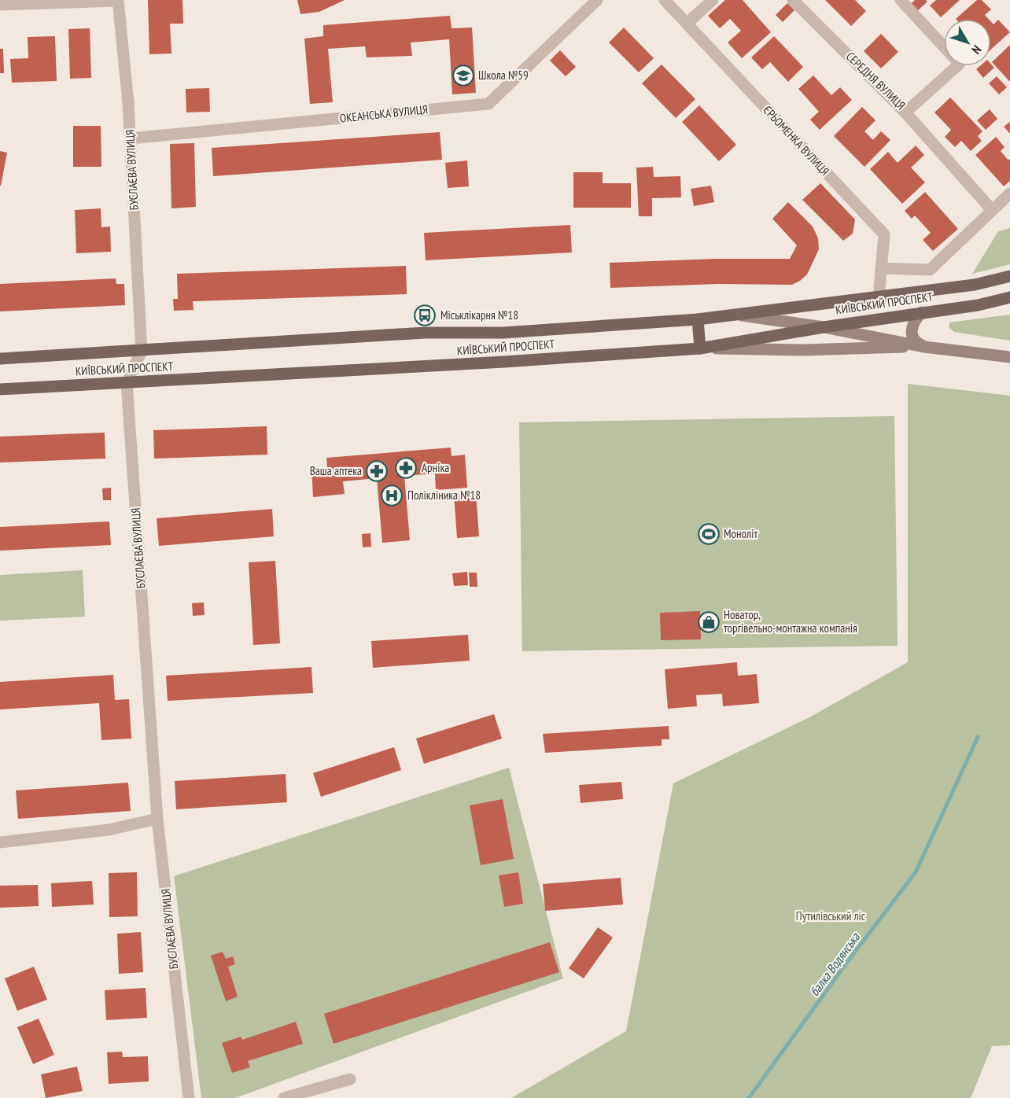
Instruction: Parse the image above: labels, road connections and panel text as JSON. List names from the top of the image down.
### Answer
{
  "streets": {
    "main road": ["КИЇВСЬКИЙ ПРОСПЕКТ"],
    "street": [
      "СЕРЕДНЯ ВУЛИЦЯ",
      "ОКЕАНСЬКА ВУЛИЦЯ",
      "ЄРЬОМЕНКА ВУЛИЦЯ",
      "БУСЛАЄВА ВУЛИЦЯ"
    ]
  },
  "crossings": [
    ["ОКЕАНСЬКА ВУЛИЦЯ", "БУСЛАЄВА ВУЛИЦЯ"],
    ["ЄРЬОМЕНКА ВУЛИЦЯ", "КИЇВСЬКИЙ ПРОСПЕКТ"],
    ["БУСЛАЄВА ВУЛИЦЯ", "КИЇВСЬКИЙ ПРОСПЕКТ"]
  ],
  "water": ["балка Водянська"],
  "parks": ["Путилівський ліс"],
  "places": {
    "school or university": ["Школа №59"],
    "bus stop": ["Міськлікарня №18"],
    "pharmacy": ["Арніка", "Ваша аптека"],
    "hospital": ["Полікліника №18"],
    "sports": ["Моноліт"],
    "shop": ["Новатор, торгівельно-монтажна компанія"]
  },
  "north": "bottom right"
}
